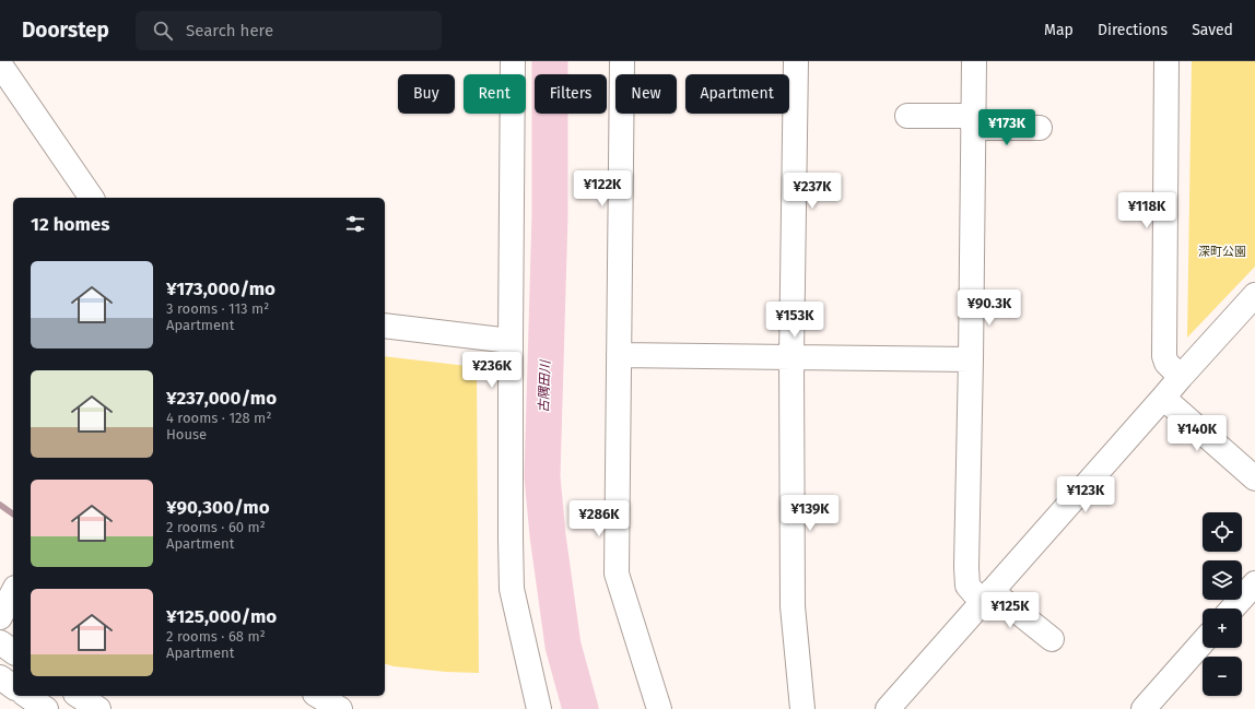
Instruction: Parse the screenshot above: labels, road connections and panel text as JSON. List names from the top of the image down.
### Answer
{
  "water": ["古隅田川"],
  "parks": ["深町公園"],
  "page": {
    "header": "Doorstep",
    "search": "Search here",
    "nav": ["Map", "Directions", "Saved"],
    "chip": [
      "Buy",
      "Rent",
      "Filters",
      "New",
      "Apartment"
    ],
    "price": [
      "¥173K",
      "¥122K",
      "¥237K",
      "¥118K",
      "¥90.3K",
      "¥153K",
      "¥236K",
      "¥140K",
      "¥123K",
      "¥139K",
      "¥286K",
      "¥125K"
    ],
    "heading": "12 homes",
    "list": [
      {
        "name": "¥173,000/mo",
        "note": "3 rooms · 113 m² · Apartment"
      },
      {
        "name": "¥237,000/mo",
        "note": "4 rooms · 128 m² · House"
      },
      {
        "name": "¥90,300/mo",
        "note": "2 rooms · 60 m² · Apartment"
      },
      {
        "name": "¥125,000/mo",
        "note": "2 rooms · 68 m² · Apartment"
      }
    ],
    "map_buttons": ["+", "−"]
  }
}
